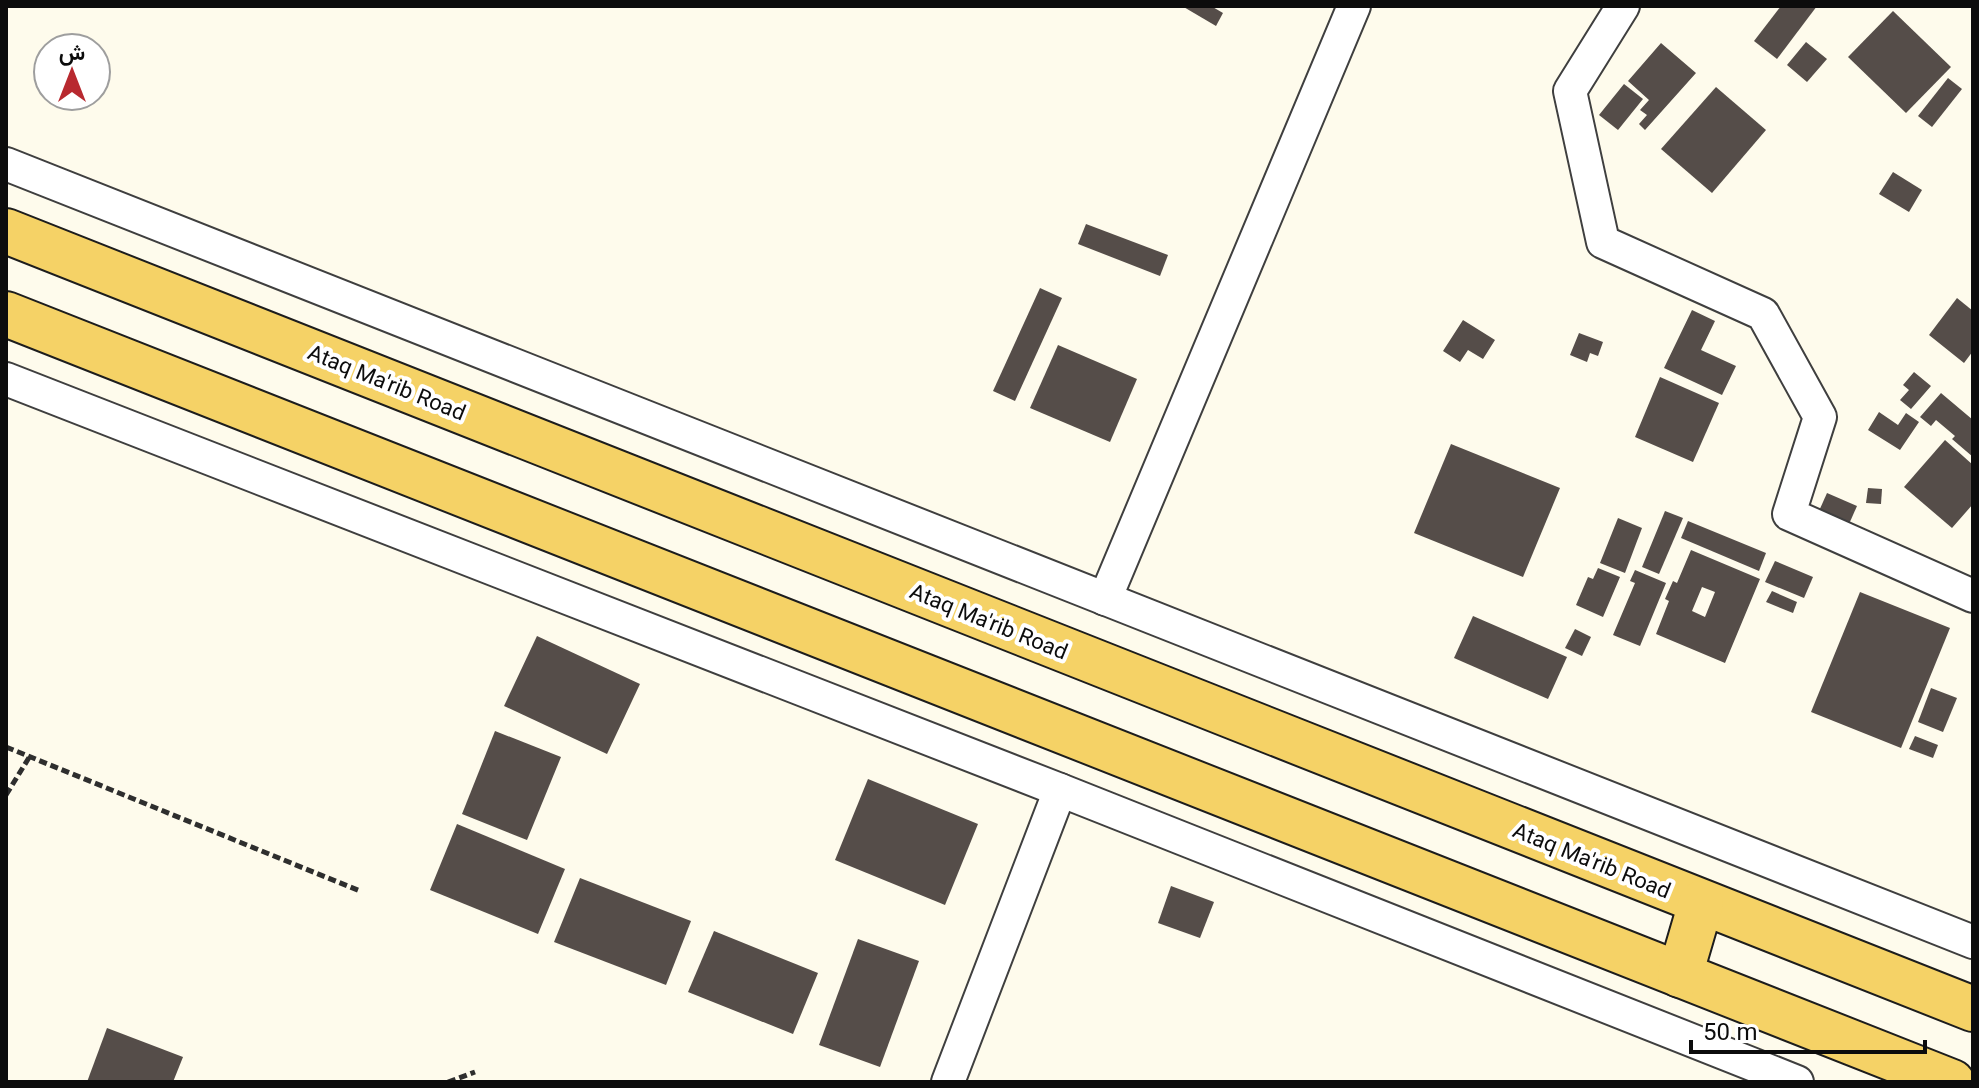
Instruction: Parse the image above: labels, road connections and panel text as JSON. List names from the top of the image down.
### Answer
{
  "streets": {
    "main road": ["Ataq Ma'rib Road"]
  },
  "scale_bar": "50 m",
  "north": "top"
}
